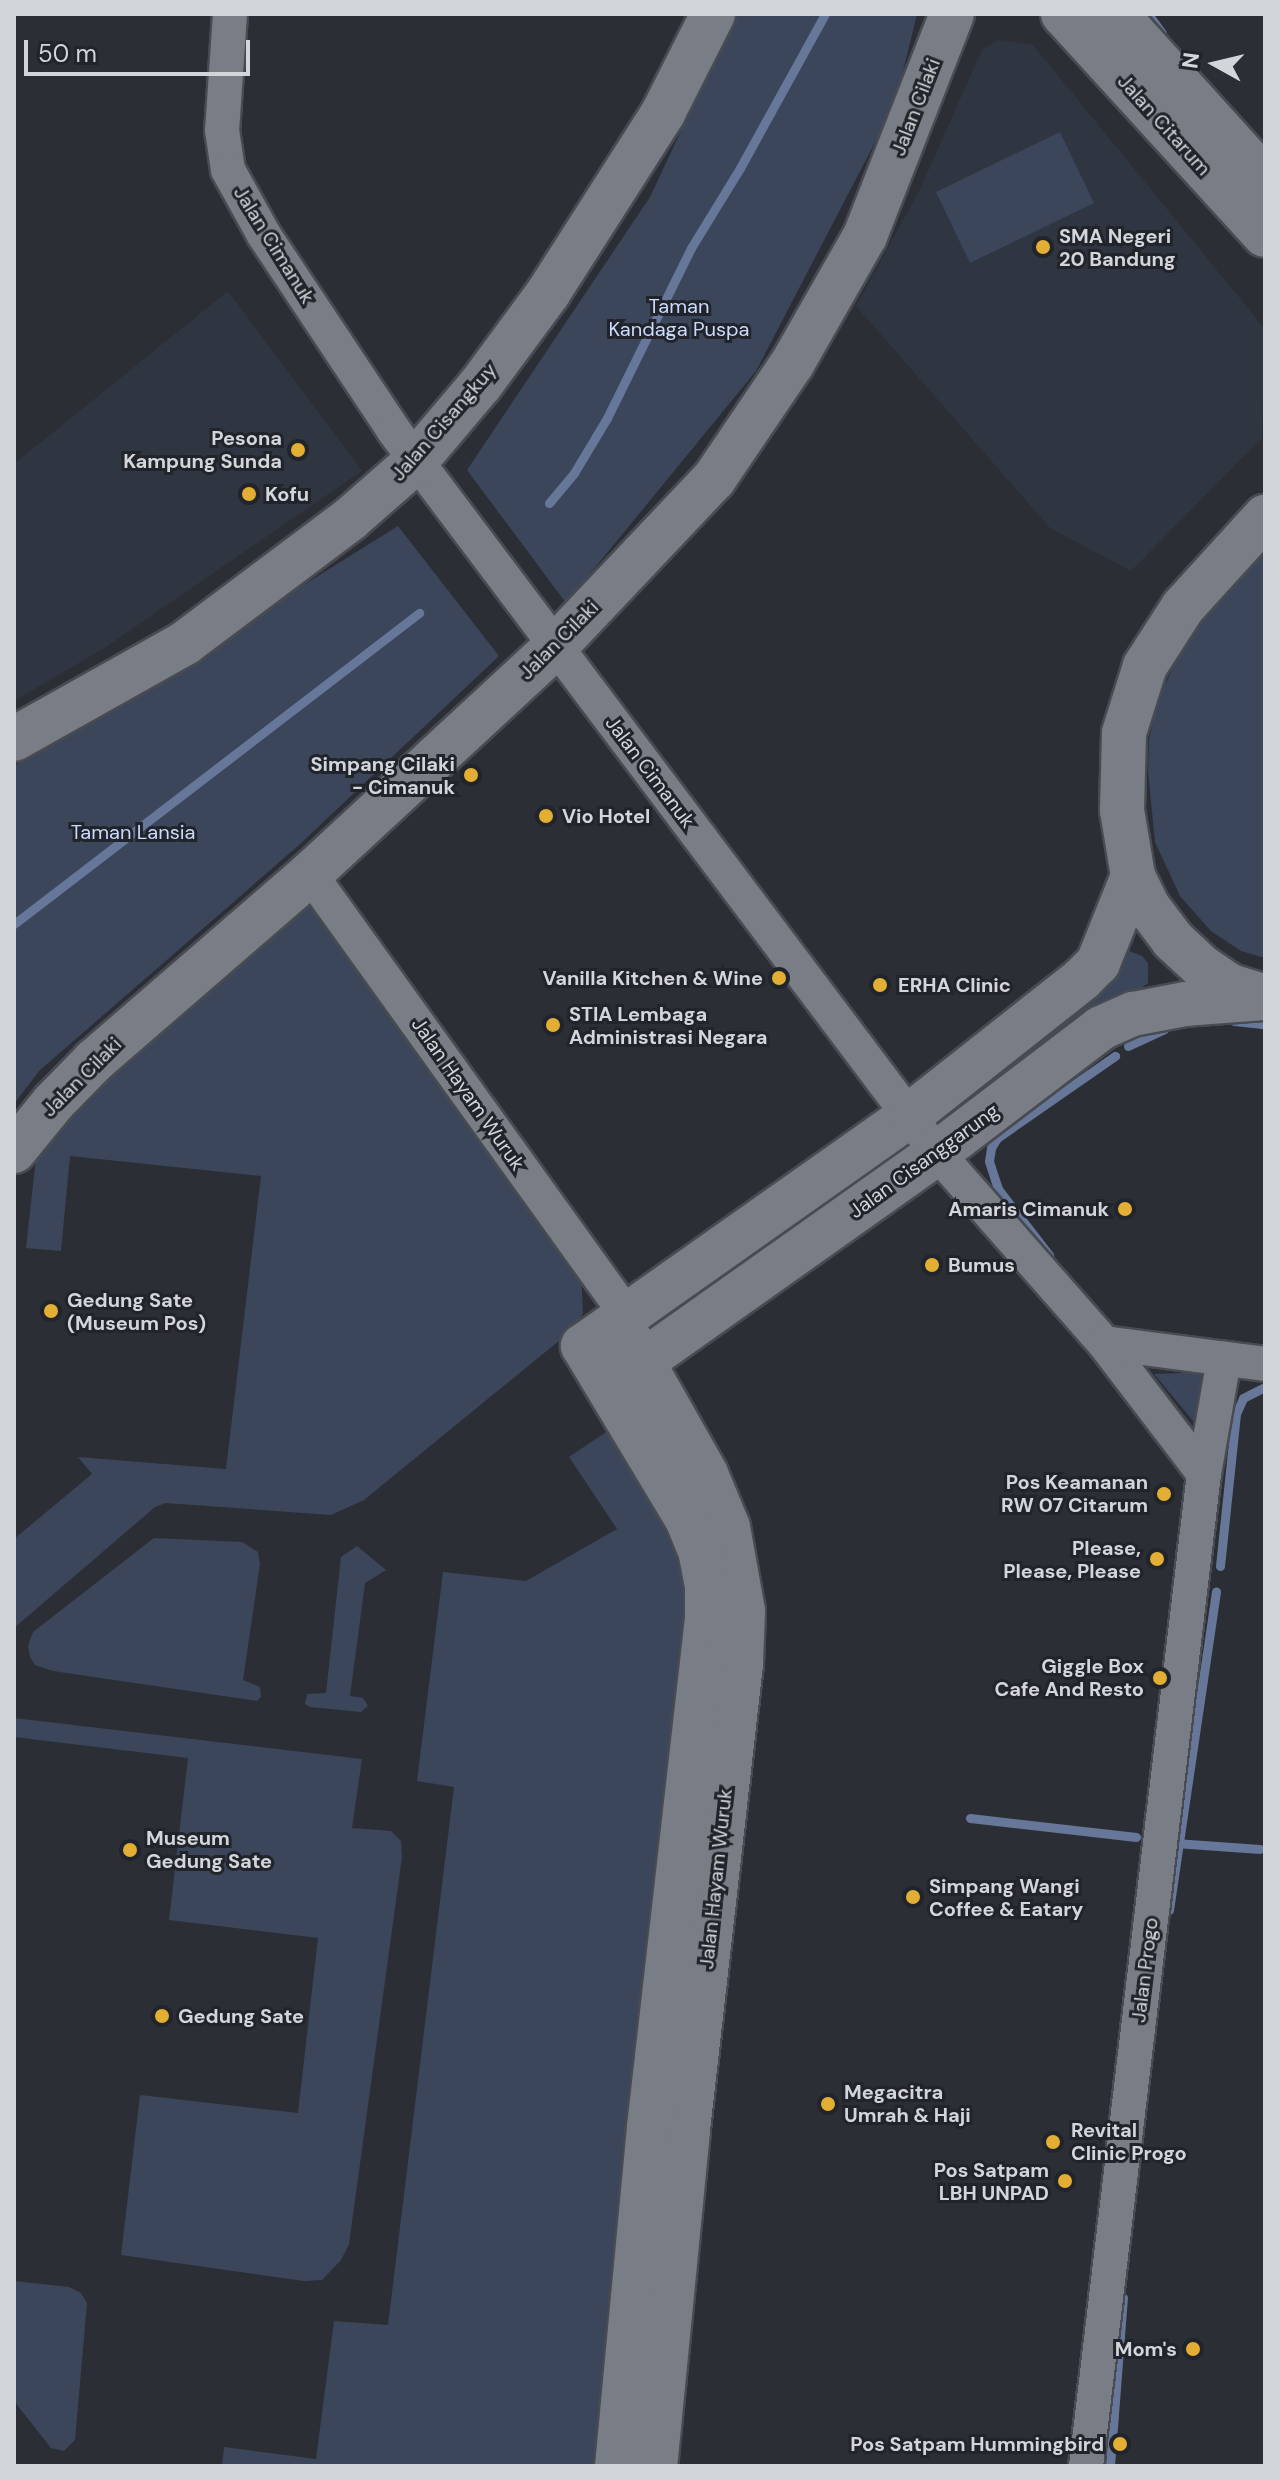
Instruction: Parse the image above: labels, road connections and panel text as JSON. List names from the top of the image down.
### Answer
{
  "streets": {
    "street": [
      "Jalan Cilaki",
      "Jalan Citarum",
      "Jalan Cimanuk",
      "Jalan Cisangkuy",
      "Jalan Hayam Wuruk",
      "Jalan Cisanggarung",
      "Jalan Progo"
    ]
  },
  "crossings": [
    ["Jalan Cilaki", "Jalan Cimanuk"],
    ["Jalan Cilaki", "Jalan Hayam Wuruk"],
    ["Jalan Cimanuk", "Jalan Cisangkuy"],
    ["Jalan Cimanuk", "Jalan Cisanggarung"],
    ["Jalan Hayam Wuruk", "Jalan Cisanggarung"]
  ],
  "parks": ["Taman Kandaga Puspa", "Taman Lansia"],
  "places": [
    "SMA Negeri 20 Bandung",
    "Pesona Kampung Sunda",
    "Kofu",
    "Simpang Cilaki - Cimanuk",
    "Vio Hotel",
    "Vanilla Kitchen & Wine",
    "ERHA Clinic",
    "STIA Lembaga Administrasi Negara",
    "Amaris Cimanuk",
    "Bumus",
    "Gedung Sate (Museum Pos)",
    "Pos Keamanan RW 07 Citarum",
    "Please, Please, Please",
    "Giggle Box Cafe And Resto",
    "Museum Gedung Sate",
    "Simpang Wangi Coffee & Eatary",
    "Gedung Sate",
    "Megacitra Umrah & Haji",
    "Revital Clinic Progo",
    "Pos Satpam LBH UNPAD",
    "Mom's",
    "Pos Satpam Hummingbird"
  ],
  "scale_bar": "50 m",
  "north": "left"
}
